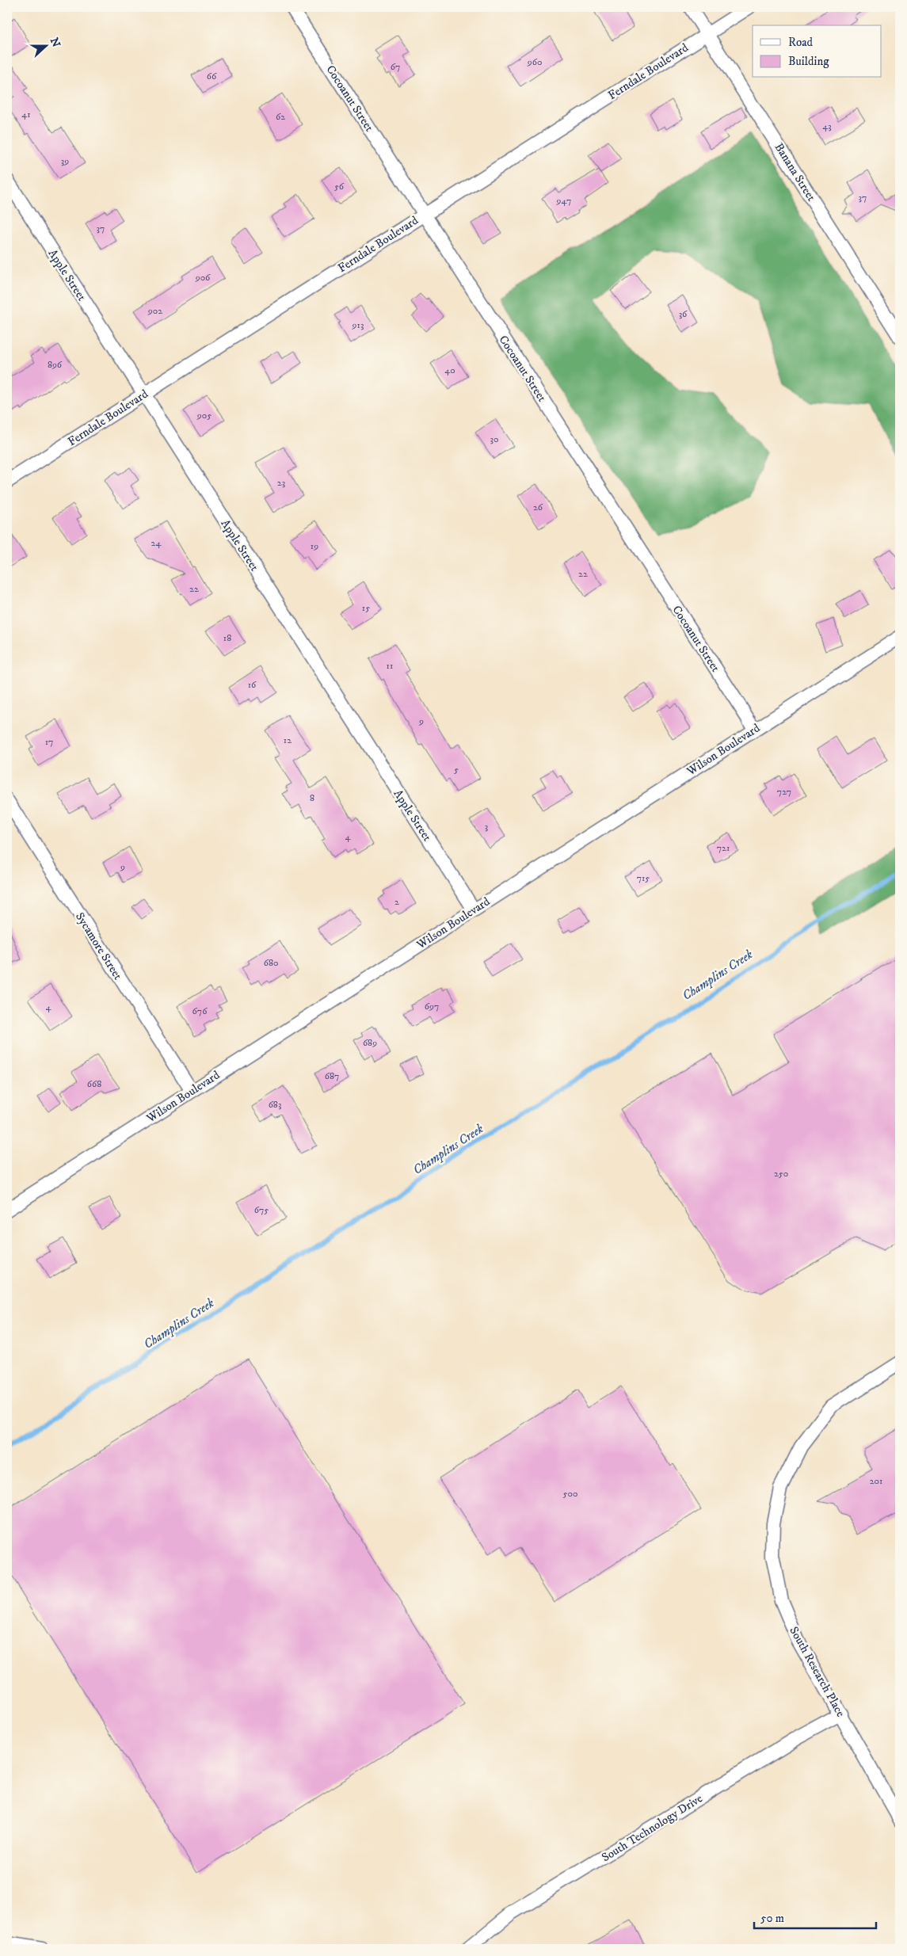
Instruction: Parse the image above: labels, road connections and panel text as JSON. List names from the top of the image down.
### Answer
{
  "streets": {
    "street": [
      "Ferndale Boulevard",
      "Cocoanut Street",
      "Banana Street",
      "Apple Street",
      "Wilson Boulevard",
      "Sycamore Street",
      "South Research Place",
      "South Technology Drive"
    ]
  },
  "crossings": [
    ["Ferndale Boulevard", "Cocoanut Street"],
    ["Ferndale Boulevard", "Banana Street"],
    ["Ferndale Boulevard", "Apple Street"],
    ["Cocoanut Street", "Wilson Boulevard"],
    ["Apple Street", "Wilson Boulevard"],
    ["Wilson Boulevard", "Sycamore Street"],
    ["South Research Place", "South Technology Drive"]
  ],
  "water": ["Champlins Creek"],
  "house_numbers": [
    "960",
    "67",
    "66",
    "41",
    "62",
    "43",
    "39",
    "56",
    "37",
    "947",
    "37",
    "906",
    "902",
    "36",
    "913",
    "896",
    "40",
    "905",
    "30",
    "23",
    "26",
    "24",
    "19",
    "22",
    "22",
    "15",
    "18",
    "11",
    "16",
    "9",
    "12",
    "17",
    "5",
    "727",
    "8",
    "3",
    "4",
    "721",
    "9",
    "715",
    "2",
    "680",
    "697",
    "4",
    "676",
    "689",
    "687",
    "668",
    "683",
    "250",
    "675",
    "201",
    "500"
  ],
  "legend": ["Road", "Building"],
  "scale_bar": "50 m",
  "north": "right"
}
